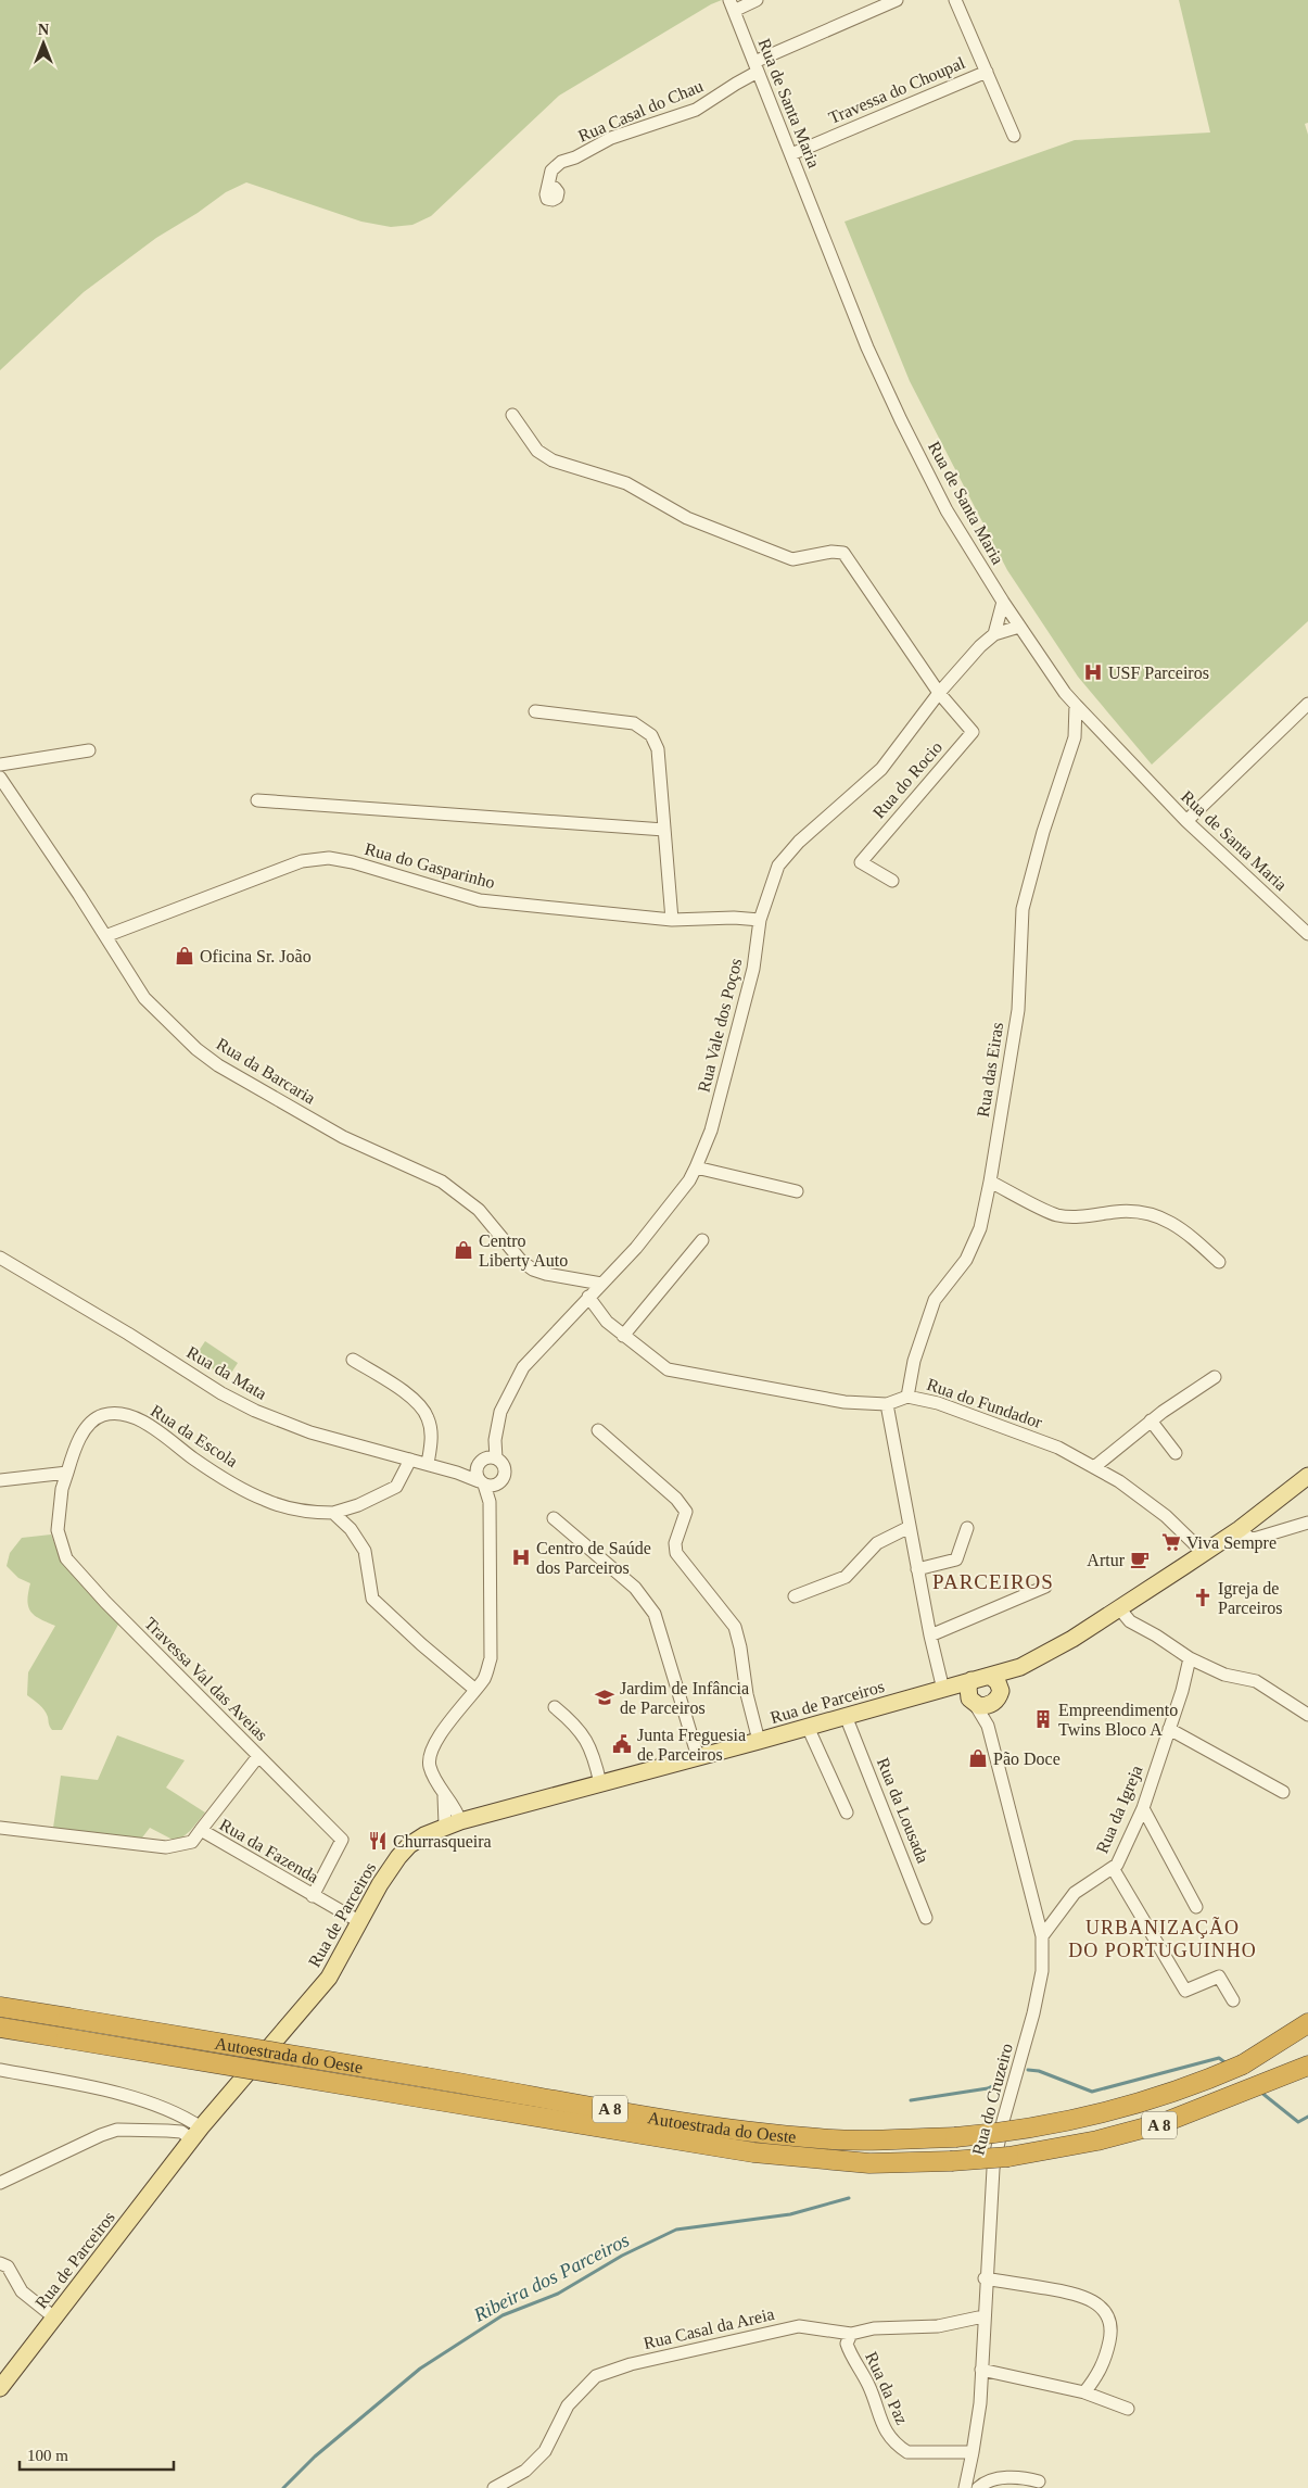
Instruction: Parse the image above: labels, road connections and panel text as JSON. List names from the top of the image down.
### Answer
{
  "streets": {
    "highway": ["Autoestrada do Oeste", "A 8"],
    "main road": ["Rua de Parceiros"],
    "street": [
      "Travessa do Choupal",
      "Rua de Santa Maria",
      "Rua Casal do Chau",
      "Rua do Rocio",
      "Rua do Gasparinho",
      "Rua Vale dos Poços",
      "Rua das Eiras",
      "Rua da Barcaria",
      "Rua da Mata",
      "Rua do Fundador",
      "Rua da Escola",
      "Travessa Val das Aveias",
      "Rua da Igreja",
      "Rua da Lousada",
      "Rua da Fazenda",
      "Rua do Cruzeiro",
      "Rua Casal da Areia",
      "Rua da Paz"
    ]
  },
  "crossings": [
    ["Travessa do Choupal", "Rua de Santa Maria"],
    ["Rua de Santa Maria", "Rua Casal do Chau"],
    ["Rua de Santa Maria", "Rua Vale dos Poços"],
    ["Rua de Santa Maria", "Rua das Eiras"],
    ["Rua do Rocio", "Rua Vale dos Poços"],
    ["Rua do Gasparinho", "Rua Vale dos Poços"],
    ["Rua do Gasparinho", "Rua da Barcaria"],
    ["Rua Vale dos Poços", "Rua da Barcaria"],
    ["Rua Vale dos Poços", "Rua da Mata"],
    ["Rua Vale dos Poços", "Rua do Fundador"],
    ["Rua das Eiras", "Rua do Fundador"],
    ["Rua da Mata", "Rua da Escola"],
    ["Rua da Escola", "Travessa Val das Aveias"],
    ["Travessa Val das Aveias", "Rua da Fazenda"],
    ["Rua de Parceiros", "Rua da Lousada"],
    ["Rua de Parceiros", "Rua da Fazenda"],
    ["Rua de Parceiros", "Rua do Cruzeiro"],
    ["Rua da Igreja", "Rua do Cruzeiro"],
    ["Rua do Cruzeiro", "Rua Casal da Areia"],
    ["Rua do Cruzeiro", "Rua da Paz"],
    ["Rua Casal da Areia", "Rua da Paz"]
  ],
  "districts": ["PARCEIROS", "URBANIZAÇÃO DO PORTUGUINHO"],
  "water": ["Ribeira dos Parceiros"],
  "places": {
    "hospital": ["USF Parceiros", "Centro de Saúde dos Parceiros"],
    "shop": ["Oficina Sr. João", "Centro Liberty Auto", "Pão Doce"],
    "supermarket": ["Viva Sempre"],
    "cafe": ["Artur"],
    "church": ["Igreja de Parceiros"],
    "school or university": ["Jardim de Infância de Parceiros"],
    "building": ["Empreendimento Twins Bloco A"],
    "public building": ["Junta Freguesia de Parceiros"],
    "restaurant": ["Churrasqueira"]
  },
  "scale_bar": "100 m",
  "north": "top"
}
